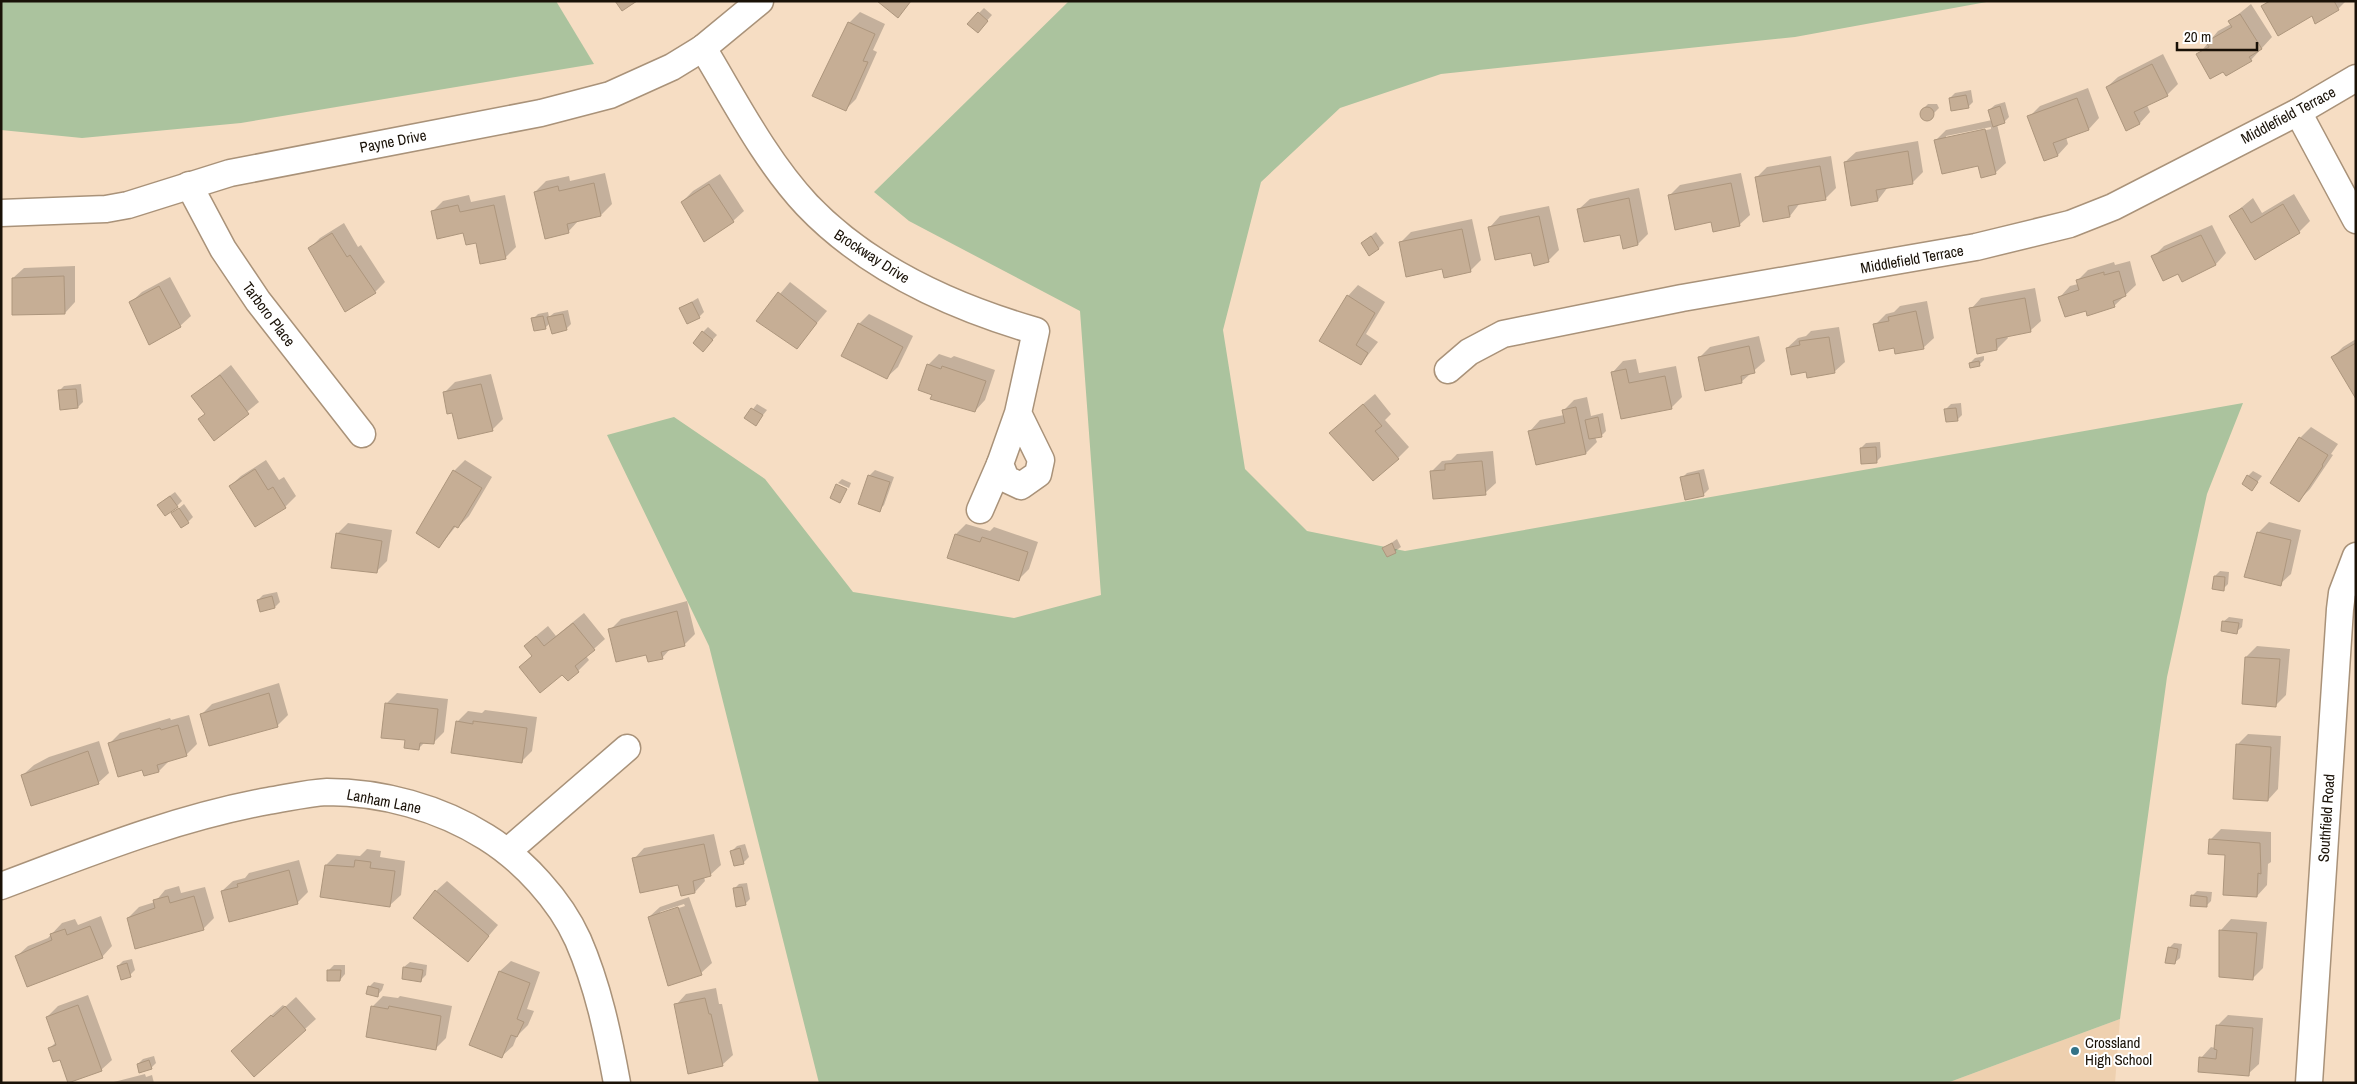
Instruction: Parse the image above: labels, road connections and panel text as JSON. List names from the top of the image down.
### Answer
{
  "streets": {
    "street": [
      "Middlefield Terrace",
      "Payne Drive",
      "Brockway Drive",
      "Tarboro Place",
      "Lanham Lane",
      "Southfield Road"
    ]
  },
  "crossings": [
    ["Payne Drive", "Brockway Drive"],
    ["Payne Drive", "Tarboro Place"]
  ],
  "places": ["Crossland High School"],
  "scale_bar": "20 m"
}
